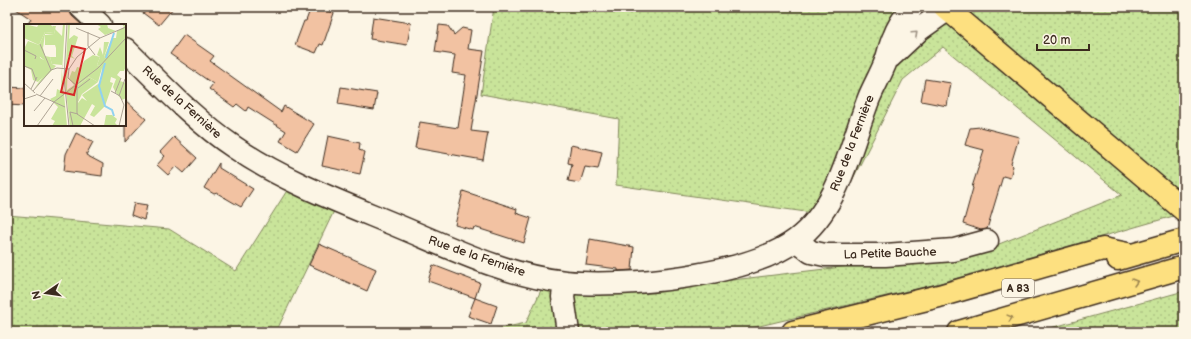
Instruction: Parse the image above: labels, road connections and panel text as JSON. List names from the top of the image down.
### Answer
{
  "streets": {
    "main road": ["A 83"],
    "street": ["Rue de la Fernière", "La Petite Bauche"]
  },
  "crossings": [
    ["Rue de la Fernière", "La Petite Bauche"]
  ],
  "scale_bar": "20 m",
  "north": "left"
}
